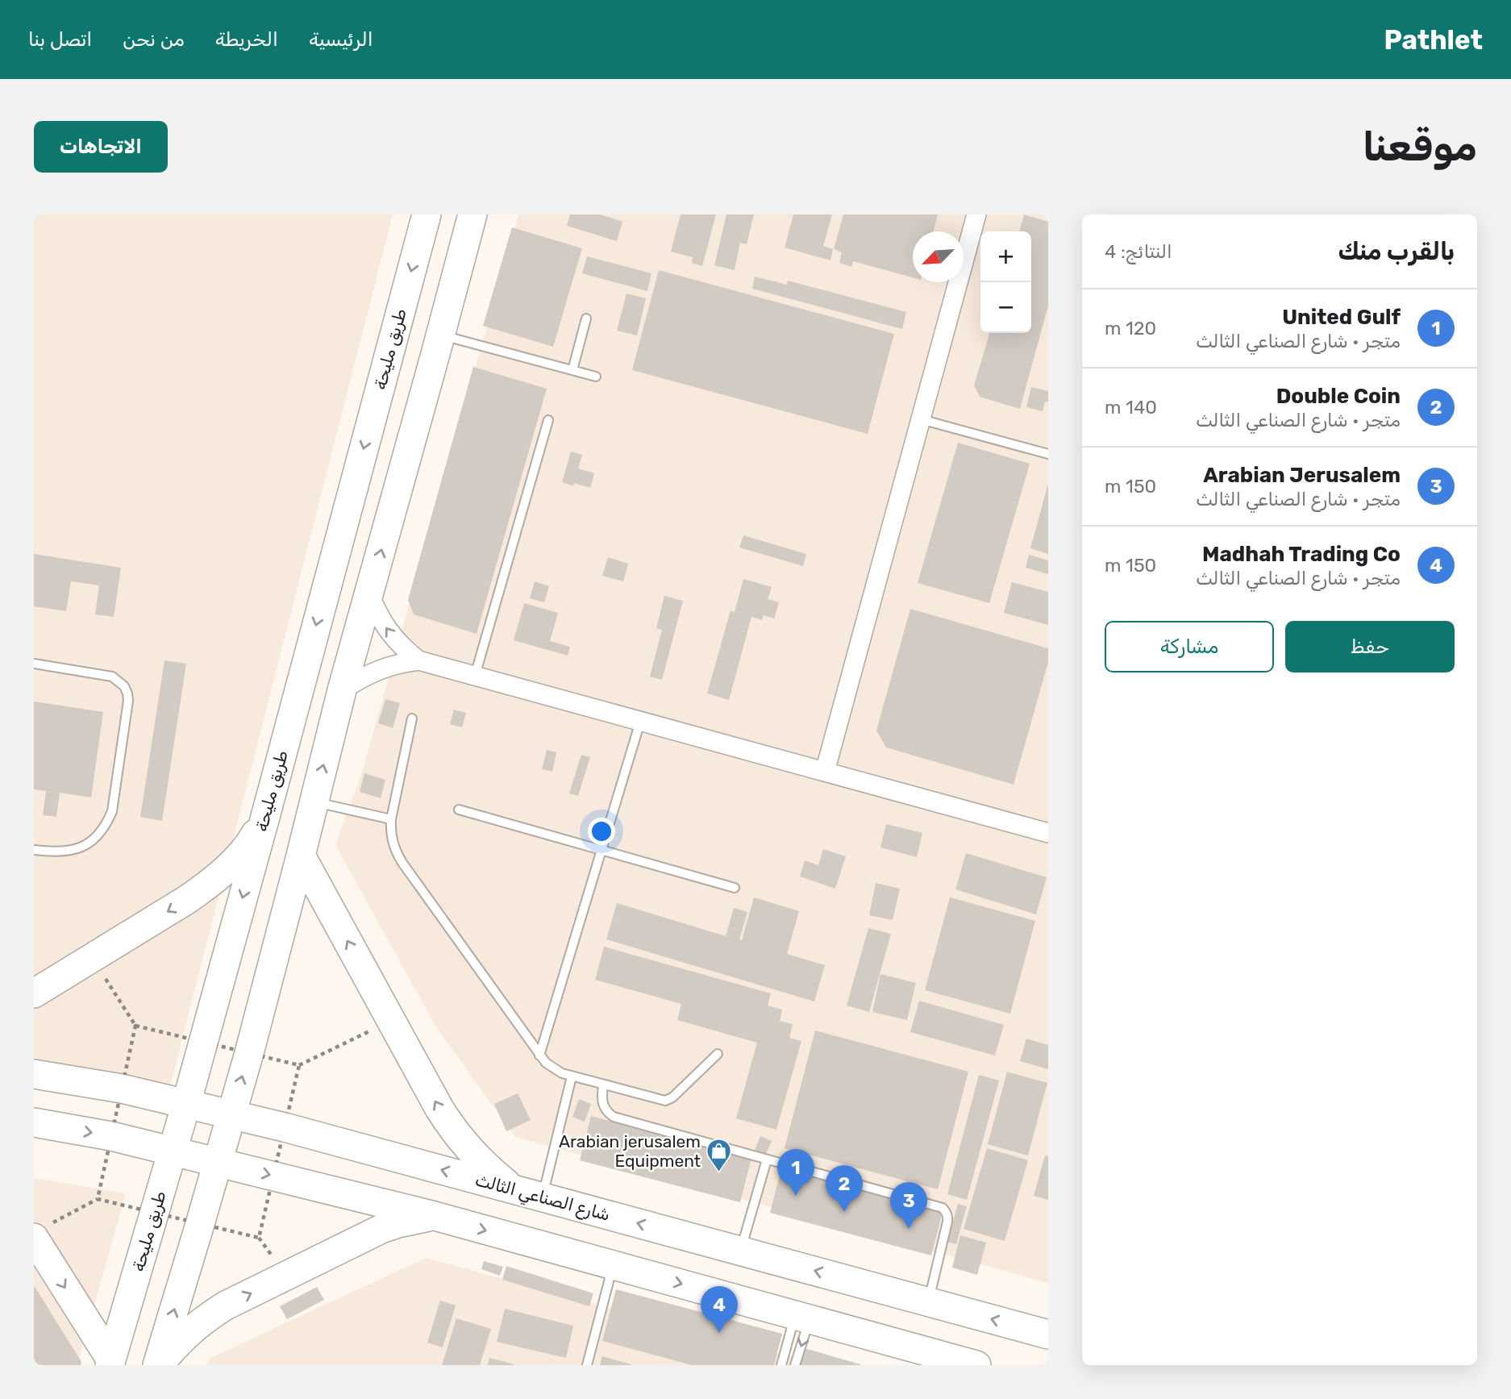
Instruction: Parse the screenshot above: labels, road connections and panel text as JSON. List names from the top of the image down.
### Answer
{
  "streets": {
    "main road": ["طريق مليحة", "شارع الصناعي الثالث"]
  },
  "crossings": [
    ["طريق مليحة", "شارع الصناعي الثالث"]
  ],
  "places": {
    "shop": ["Arabian jerusalem Equipment"]
  },
  "north": "bottom left",
  "page": {
    "header": "Pathlet",
    "nav": [
      "الرئيسية",
      "الخريطة",
      "من نحن",
      "اتصل بنا"
    ],
    "buttons": [
      "الاتجاهات",
      ["حفظ", "مشاركة"]
    ],
    "title": "موقعنا",
    "heading": ["بالقرب منك", "النتائج: 4"],
    "map_buttons": ["+", "−"],
    "list": [
      {
        "mark": "1",
        "name": "United Gulf",
        "note": "متجر · شارع الصناعي الثالث",
        "value": "120 m"
      },
      {
        "mark": "2",
        "name": "Double Coin",
        "note": "متجر · شارع الصناعي الثالث",
        "value": "140 m"
      },
      {
        "mark": "3",
        "name": "Arabian Jerusalem",
        "note": "متجر · شارع الصناعي الثالث",
        "value": "150 m"
      },
      {
        "mark": "4",
        "name": "Madhah Trading Co",
        "note": "متجر · شارع الصناعي الثالث",
        "value": "150 m"
      }
    ],
    "pins": [
      "1",
      "2",
      "3",
      "4"
    ]
  }
}
